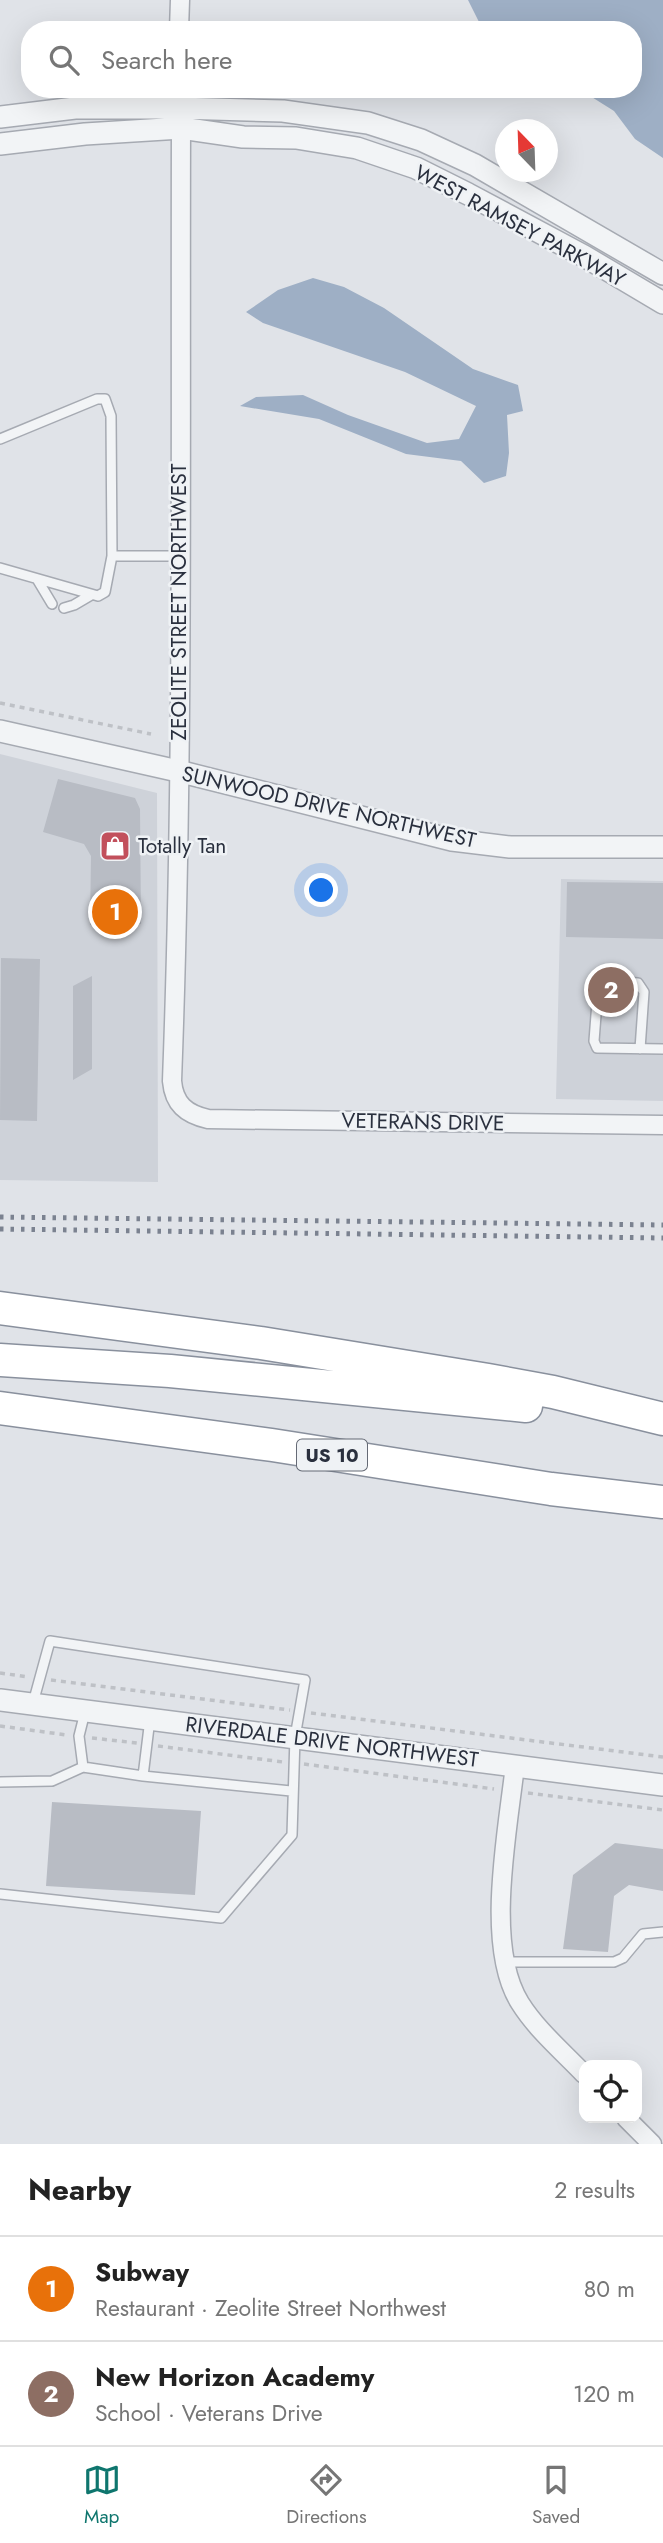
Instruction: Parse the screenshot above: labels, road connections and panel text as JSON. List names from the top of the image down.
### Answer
{
  "streets": {
    "highway": ["US 10"],
    "street": [
      "WEST RAMSEY PARKWAY",
      "ZEOLITE STREET NORTHWEST",
      "SUNWOOD DRIVE NORTHWEST",
      "VETERANS DRIVE",
      "RIVERDALE DRIVE NORTHWEST"
    ]
  },
  "crossings": [
    ["WEST RAMSEY PARKWAY", "ZEOLITE STREET NORTHWEST"],
    ["ZEOLITE STREET NORTHWEST", "SUNWOOD DRIVE NORTHWEST"],
    ["ZEOLITE STREET NORTHWEST", "VETERANS DRIVE"]
  ],
  "places": {
    "shop": ["Totally Tan"]
  },
  "north": "top left",
  "page": {
    "search": "Search here",
    "pins": ["1", "2"],
    "heading": ["Nearby", "2 results"],
    "list": [
      {
        "mark": "1",
        "name": "Subway",
        "note": "Restaurant · Zeolite Street Northwest",
        "value": "80 m"
      },
      {
        "mark": "2",
        "name": "New Horizon Academy",
        "note": "School · Veterans Drive",
        "value": "120 m"
      }
    ],
    "nav": ["Map", "Directions", "Saved"]
  }
}
